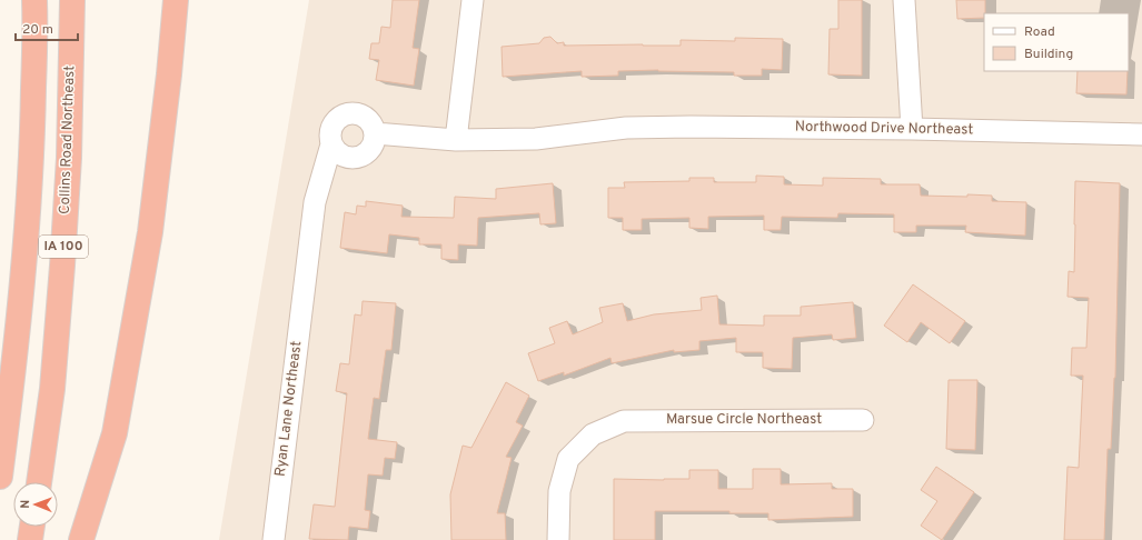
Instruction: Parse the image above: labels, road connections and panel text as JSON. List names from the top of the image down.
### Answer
{
  "streets": {
    "highway": ["Collins Road Northeast", "IA 100"],
    "street": ["Northwood Drive Northeast", "Ryan Lane Northeast", "Marsue Circle Northeast"]
  },
  "crossings": [
    ["Northwood Drive Northeast", "Ryan Lane Northeast"]
  ],
  "legend": ["Road", "Building"],
  "scale_bar": "20 m",
  "north": "left"
}
